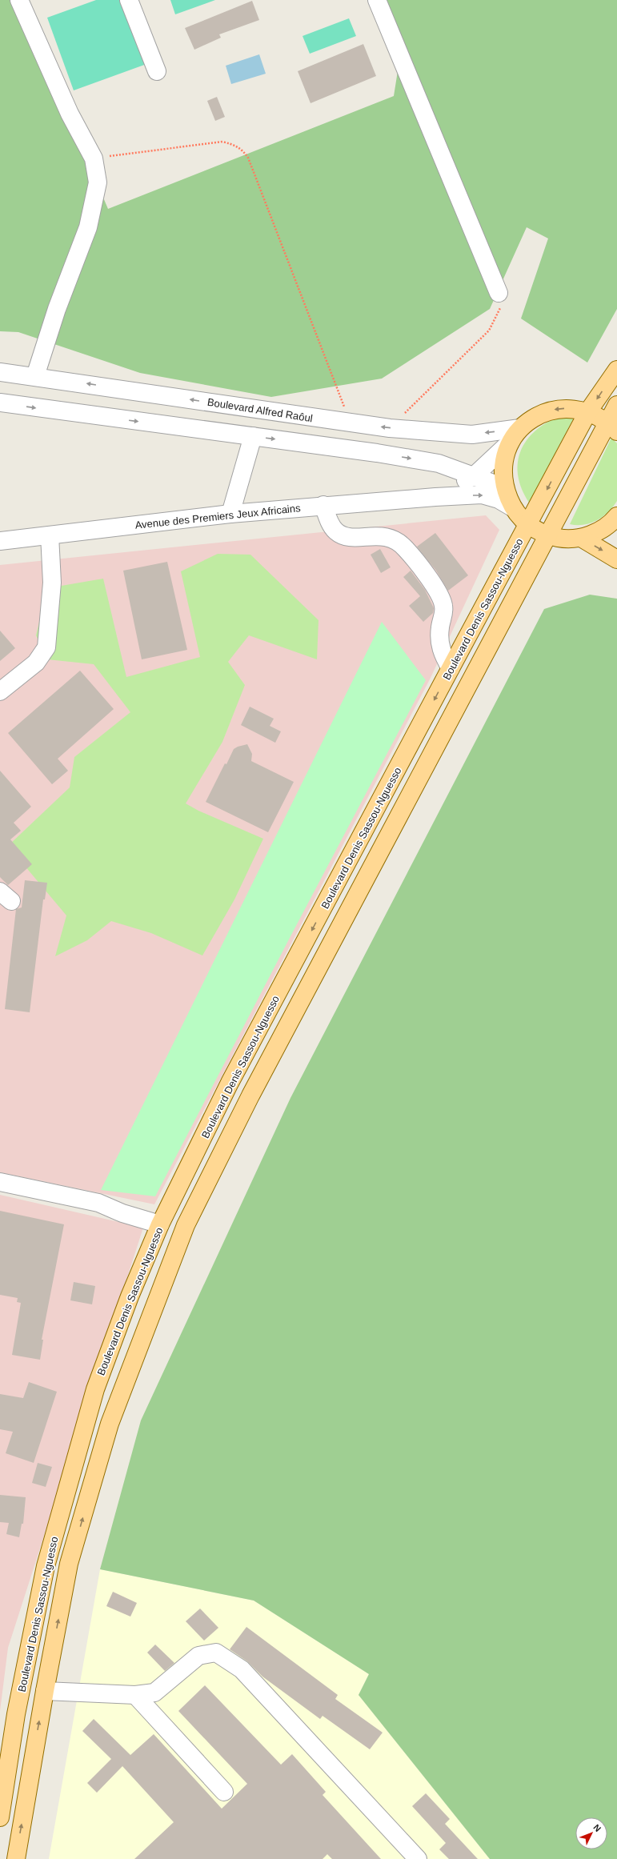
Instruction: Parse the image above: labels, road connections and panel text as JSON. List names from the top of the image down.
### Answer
{
  "streets": {
    "main road": ["Boulevard Denis Sassou-Nguesso"],
    "street": ["Boulevard Alfred Raôul", "Avenue des Premiers Jeux Africains"]
  },
  "crossings": [
    ["Boulevard Alfred Raôul", "Avenue des Premiers Jeux Africains"]
  ],
  "north": "top right"
}
